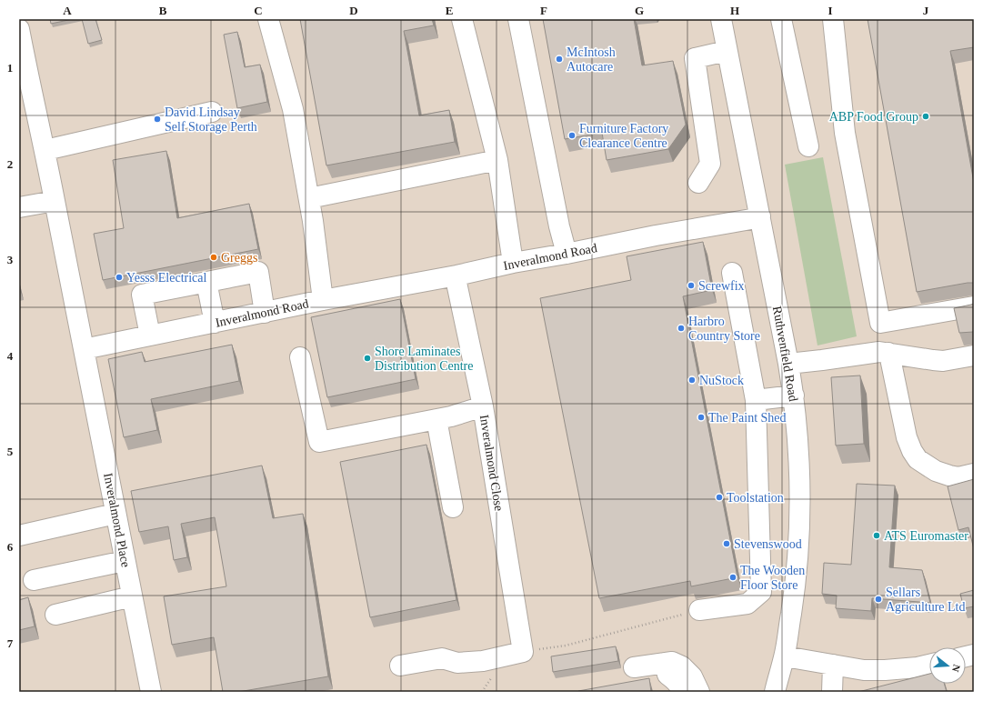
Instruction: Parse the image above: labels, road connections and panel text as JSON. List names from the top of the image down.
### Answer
{
  "streets": {
    "street": [
      "Inveralmond Road",
      "Ruthvenfield Road",
      "Inveralmond Close",
      "Inveralmond Place"
    ]
  },
  "crossings": [
    ["Inveralmond Road", "Ruthvenfield Road"],
    ["Inveralmond Road", "Inveralmond Close"],
    ["Inveralmond Road", "Inveralmond Place"]
  ],
  "places": [
    "McIntosh Autocare",
    "ABP Food Group",
    "David Lindsay Self Storage Perth",
    "Furniture Factory Clearance Centre",
    "Greggs",
    "Yesss Electrical",
    "Screwfix",
    "Harbro Country Store",
    "Shore Laminates Distribution Centre",
    "NuStock",
    "The Paint Shed",
    "Toolstation",
    "ATS Euromaster",
    "Stevenswood",
    "The Wooden Floor Store",
    "Sellars Agriculture Ltd"
  ],
  "north": "right",
  "grid": {
    "columns": [
      "A",
      "B",
      "C",
      "D",
      "E",
      "F",
      "G",
      "H",
      "I",
      "J"
    ],
    "rows": [
      "1",
      "2",
      "3",
      "4",
      "5",
      "6",
      "7"
    ]
  }
}
